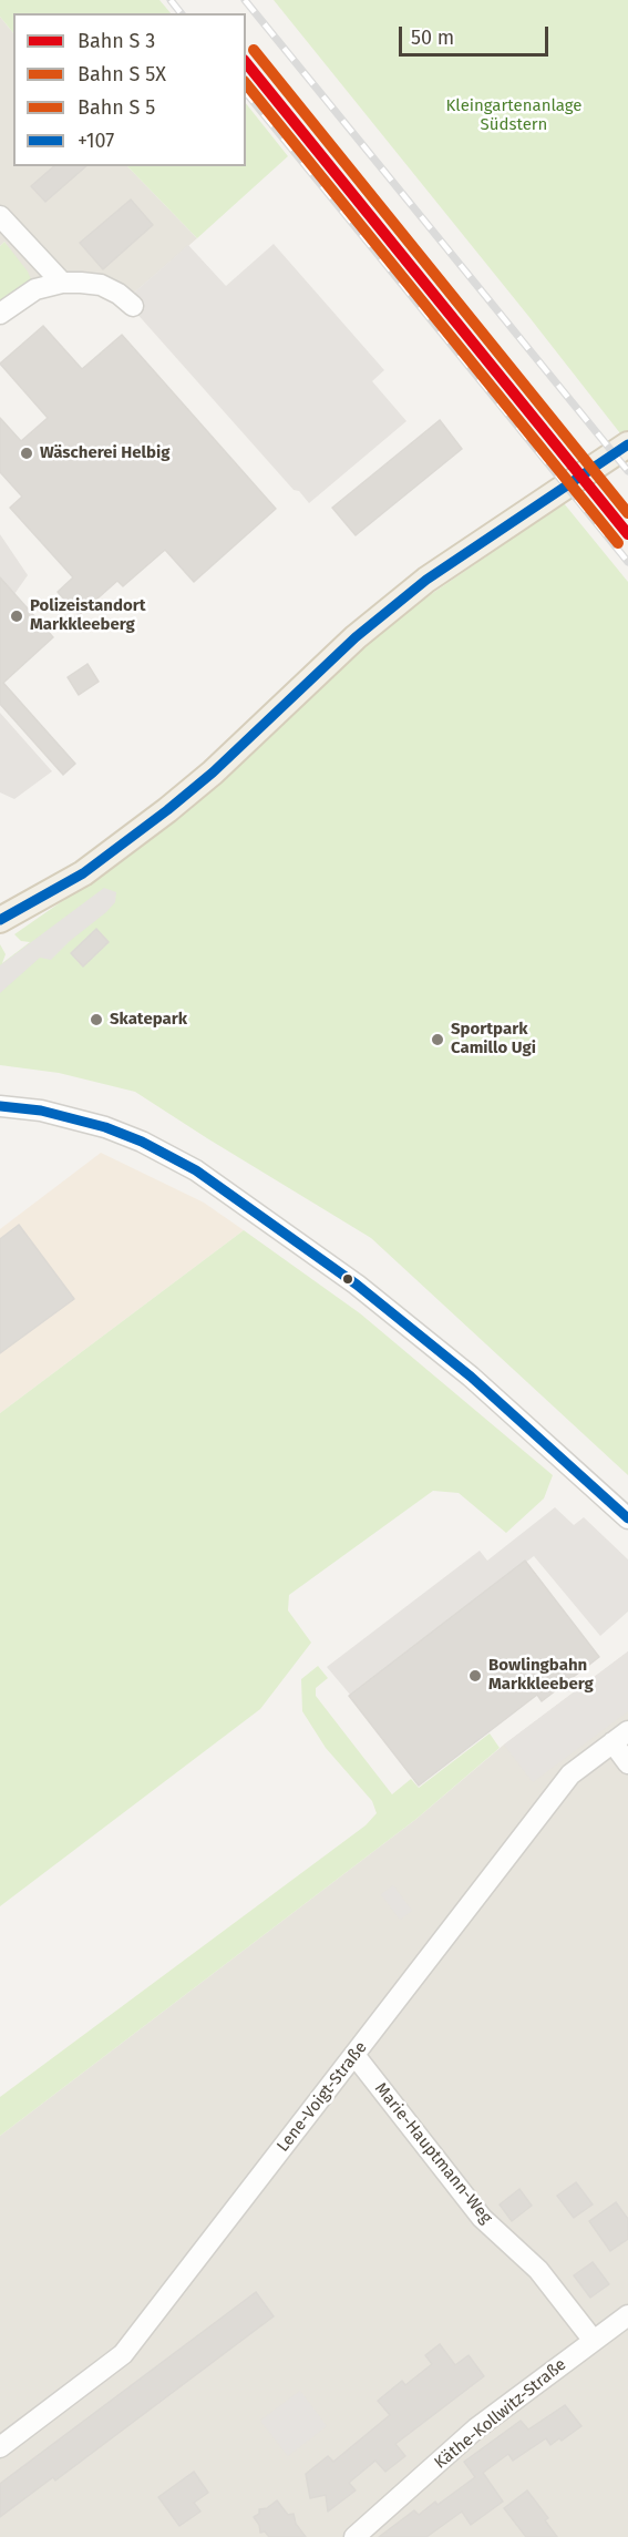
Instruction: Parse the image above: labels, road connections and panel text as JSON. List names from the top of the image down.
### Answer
{
  "streets": {
    "street": ["Lene-Voigt-Straße", "Marie-Hauptmann-Weg", "Käthe-Kollwitz-Straße"]
  },
  "crossings": [
    ["Lene-Voigt-Straße", "Marie-Hauptmann-Weg"],
    ["Marie-Hauptmann-Weg", "Käthe-Kollwitz-Straße"]
  ],
  "parks": ["Kleingartenanlage Südstern"],
  "places": [
    "Wäscherei Helbig",
    "Polizeistandort Markkleeberg",
    "Skatepark",
    "Sportpark Camillo Ugi",
    "Bowlingbahn Markkleeberg"
  ],
  "lines": ["transit line +107"],
  "legend": [
    "Bahn S 3",
    "Bahn S 5X",
    "Bahn S 5",
    "+107"
  ],
  "scale_bar": "50 m"
}
